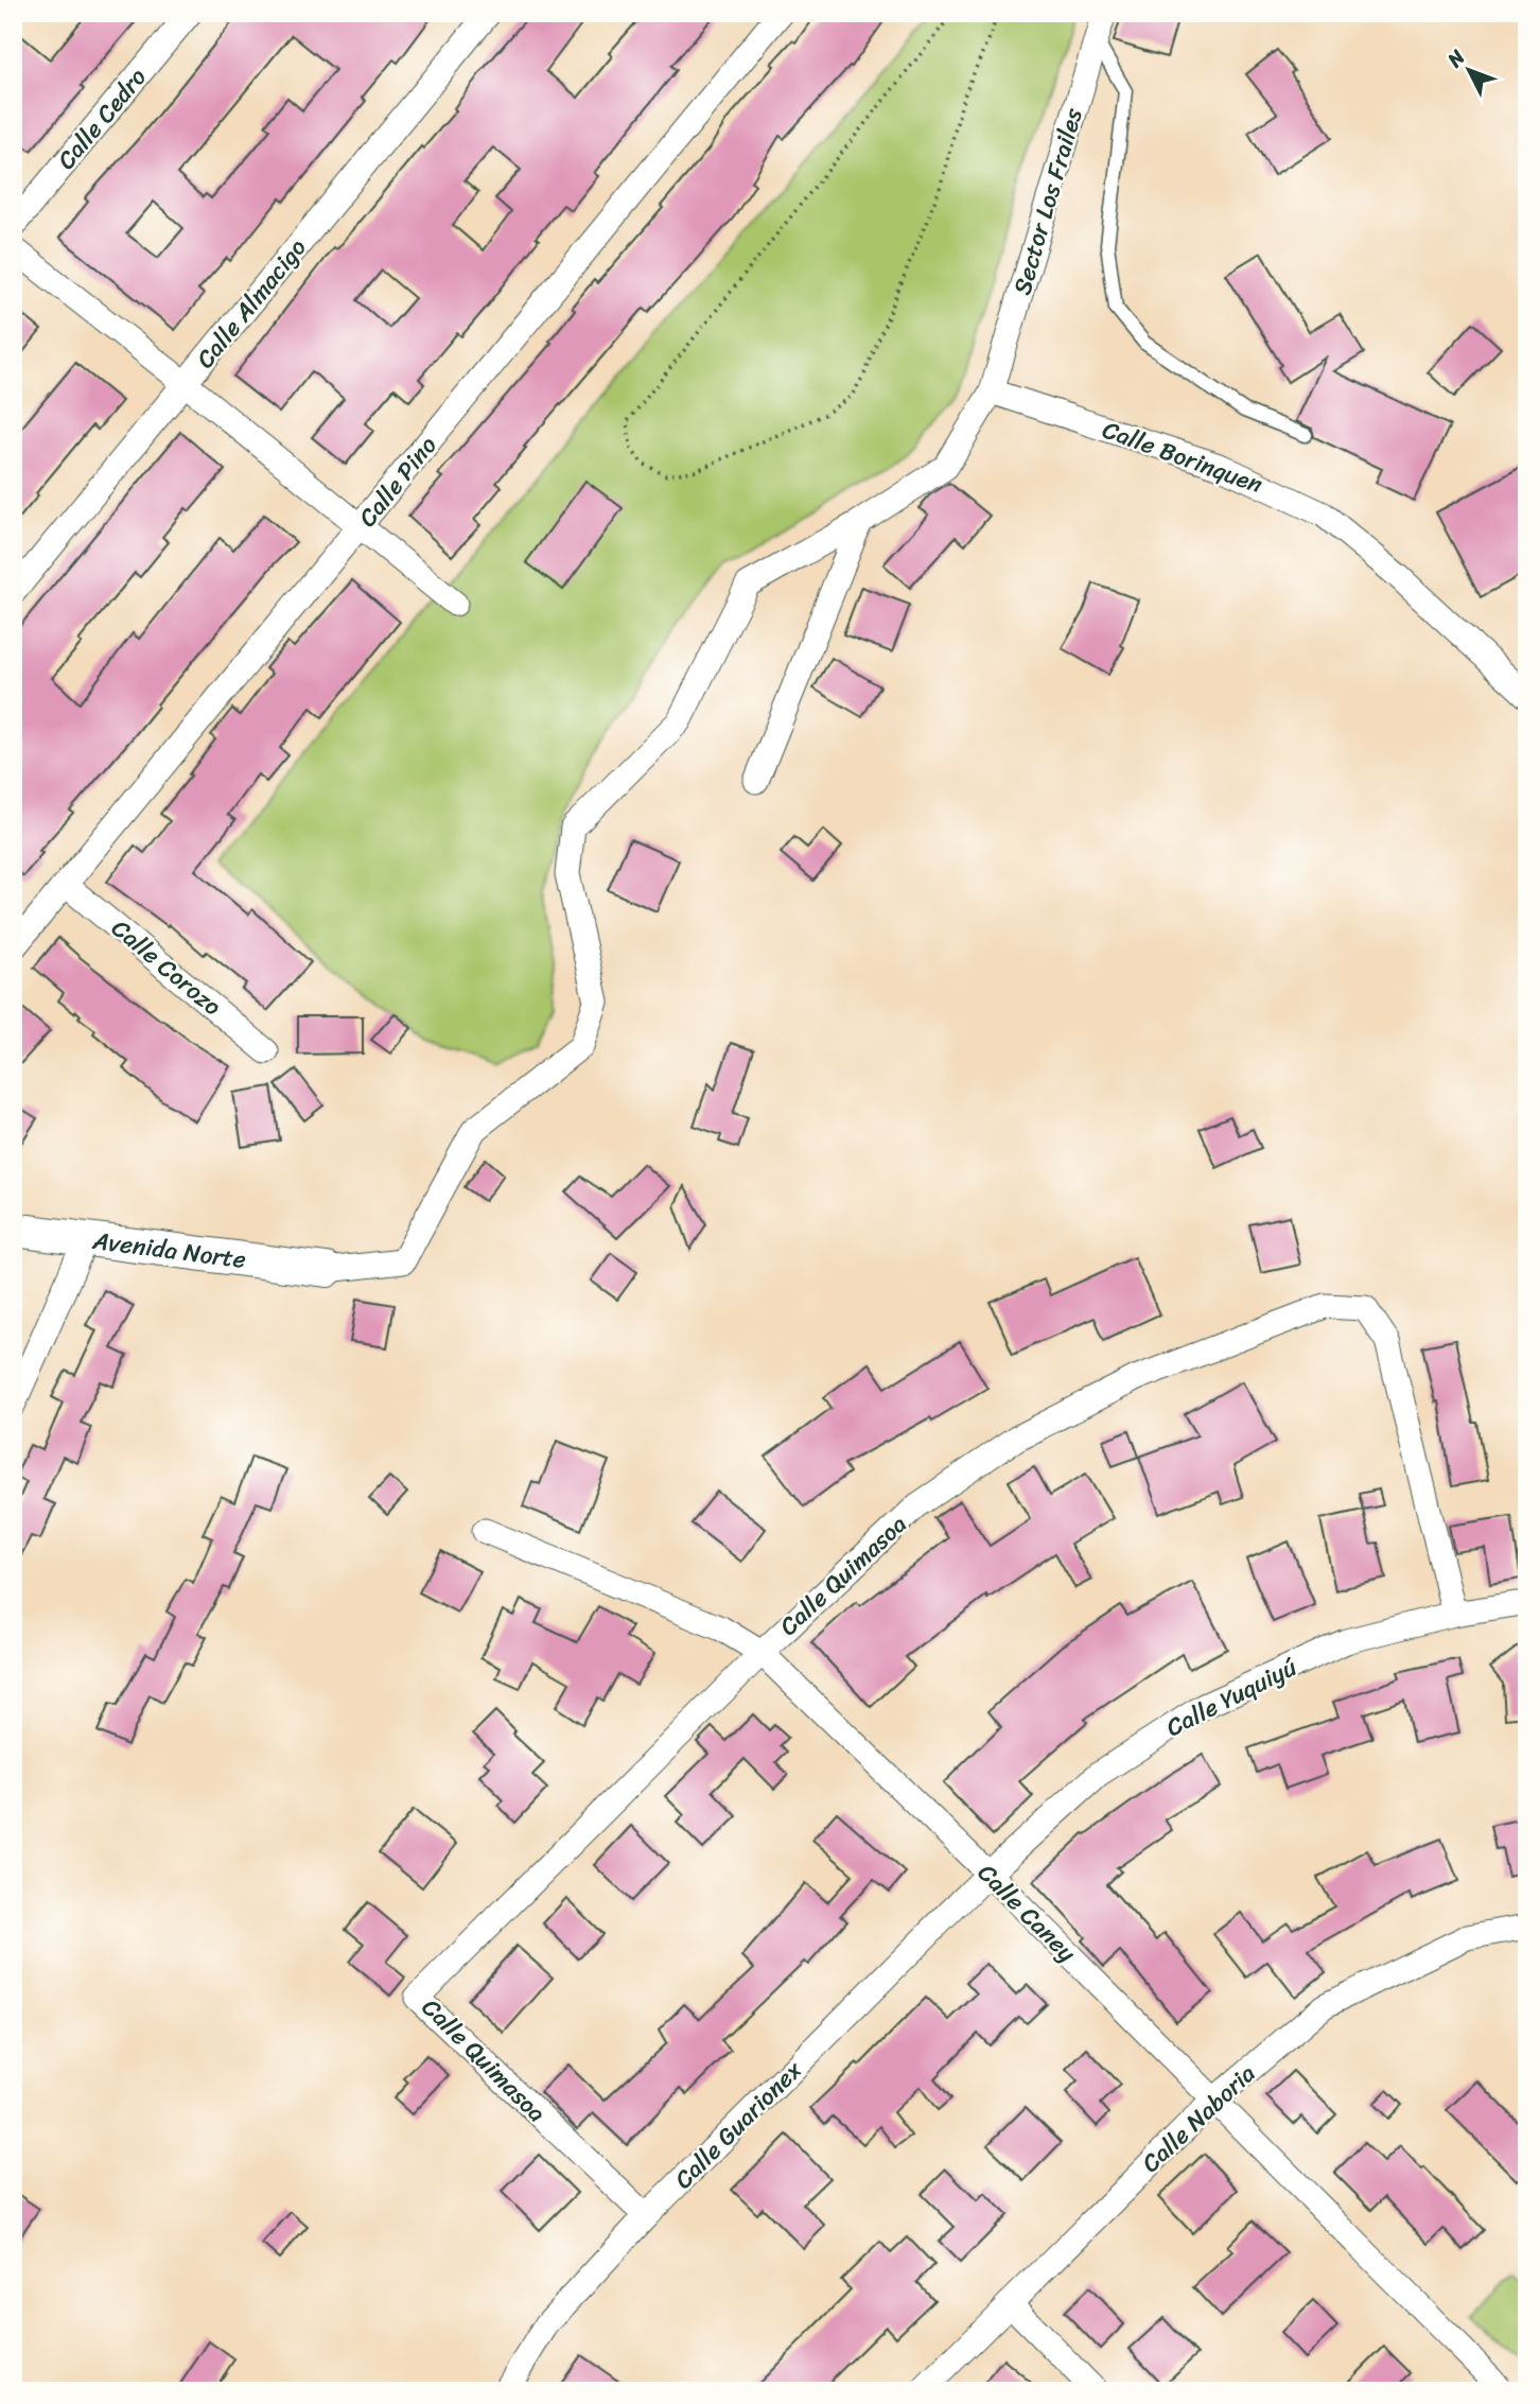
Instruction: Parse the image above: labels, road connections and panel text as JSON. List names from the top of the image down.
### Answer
{
  "streets": {
    "street": [
      "Calle Cedro",
      "Sector Los Frailes",
      "Calle Almacigo",
      "Calle Borinquen",
      "Calle Pino",
      "Calle Corozo",
      "Avenida Norte",
      "Calle Quimasoa",
      "Calle Yuquiyú",
      "Calle Caney",
      "Calle Naboria",
      "Calle Guarionex"
    ]
  },
  "crossings": [
    ["Sector Los Frailes", "Calle Borinquen"],
    ["Calle Pino", "Calle Corozo"],
    ["Calle Quimasoa", "Calle Yuquiyú"],
    ["Calle Quimasoa", "Calle Caney"],
    ["Calle Quimasoa", "Calle Guarionex"],
    ["Calle Yuquiyú", "Calle Caney"],
    ["Calle Yuquiyú", "Calle Guarionex"],
    ["Calle Caney", "Calle Naboria"],
    ["Calle Caney", "Calle Guarionex"]
  ],
  "north": "top left"
}
